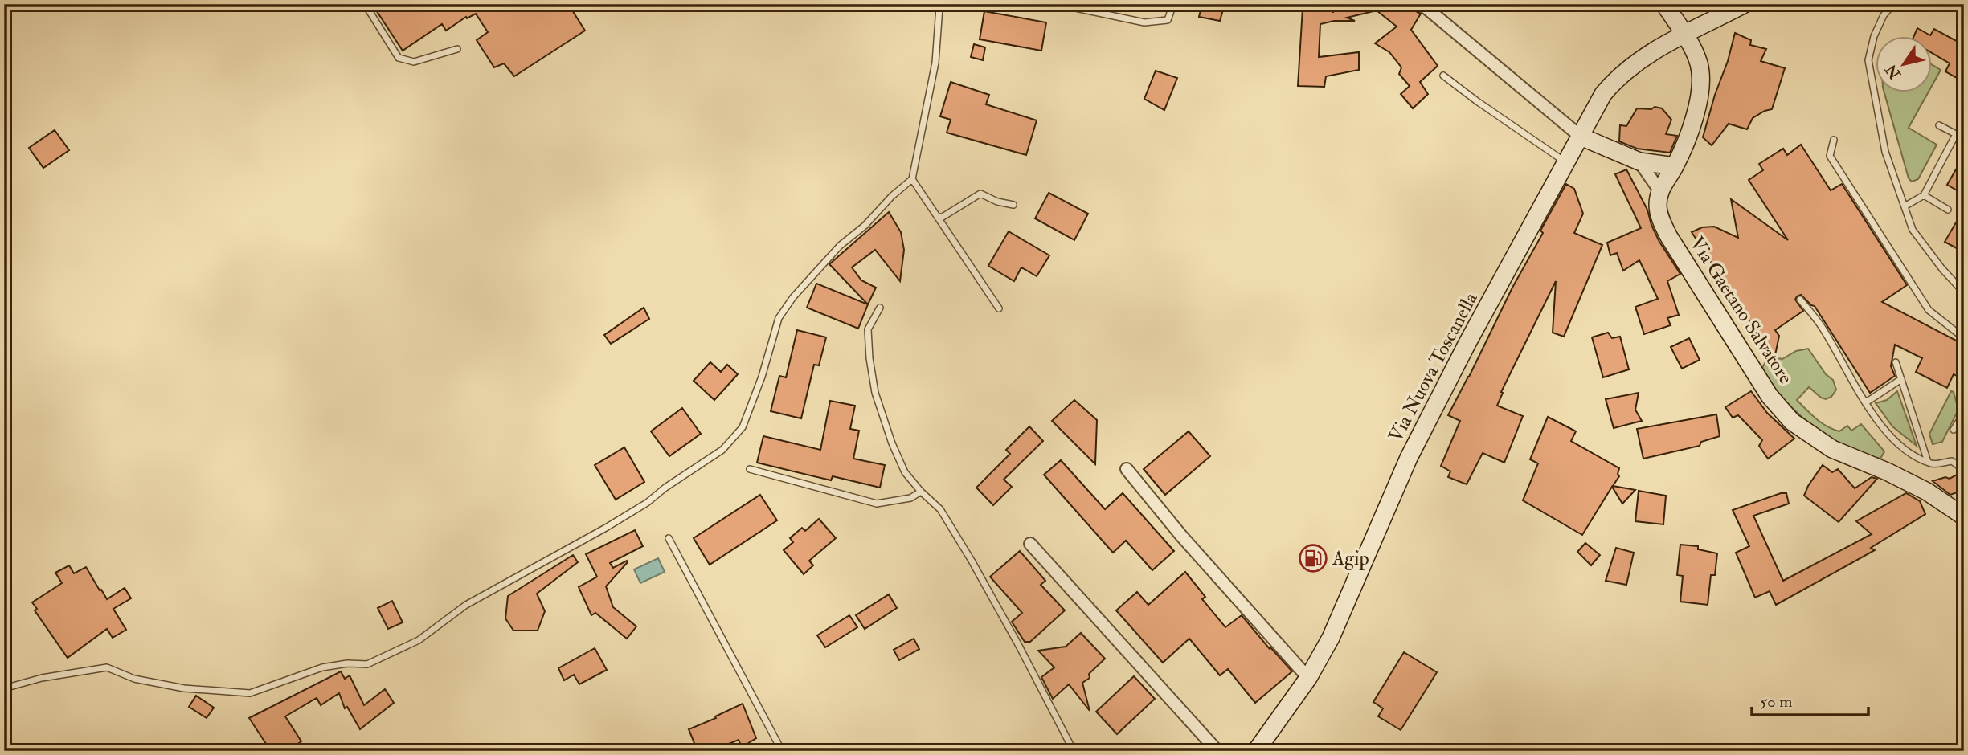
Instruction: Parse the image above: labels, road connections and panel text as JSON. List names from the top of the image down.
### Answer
{
  "streets": {
    "main road": ["Via Gaetano Salvatore", "Via Nuova Toscanella"]
  },
  "places": {
    "fuel station": ["Agip"]
  },
  "scale_bar": "50 m",
  "north": "bottom left"
}
